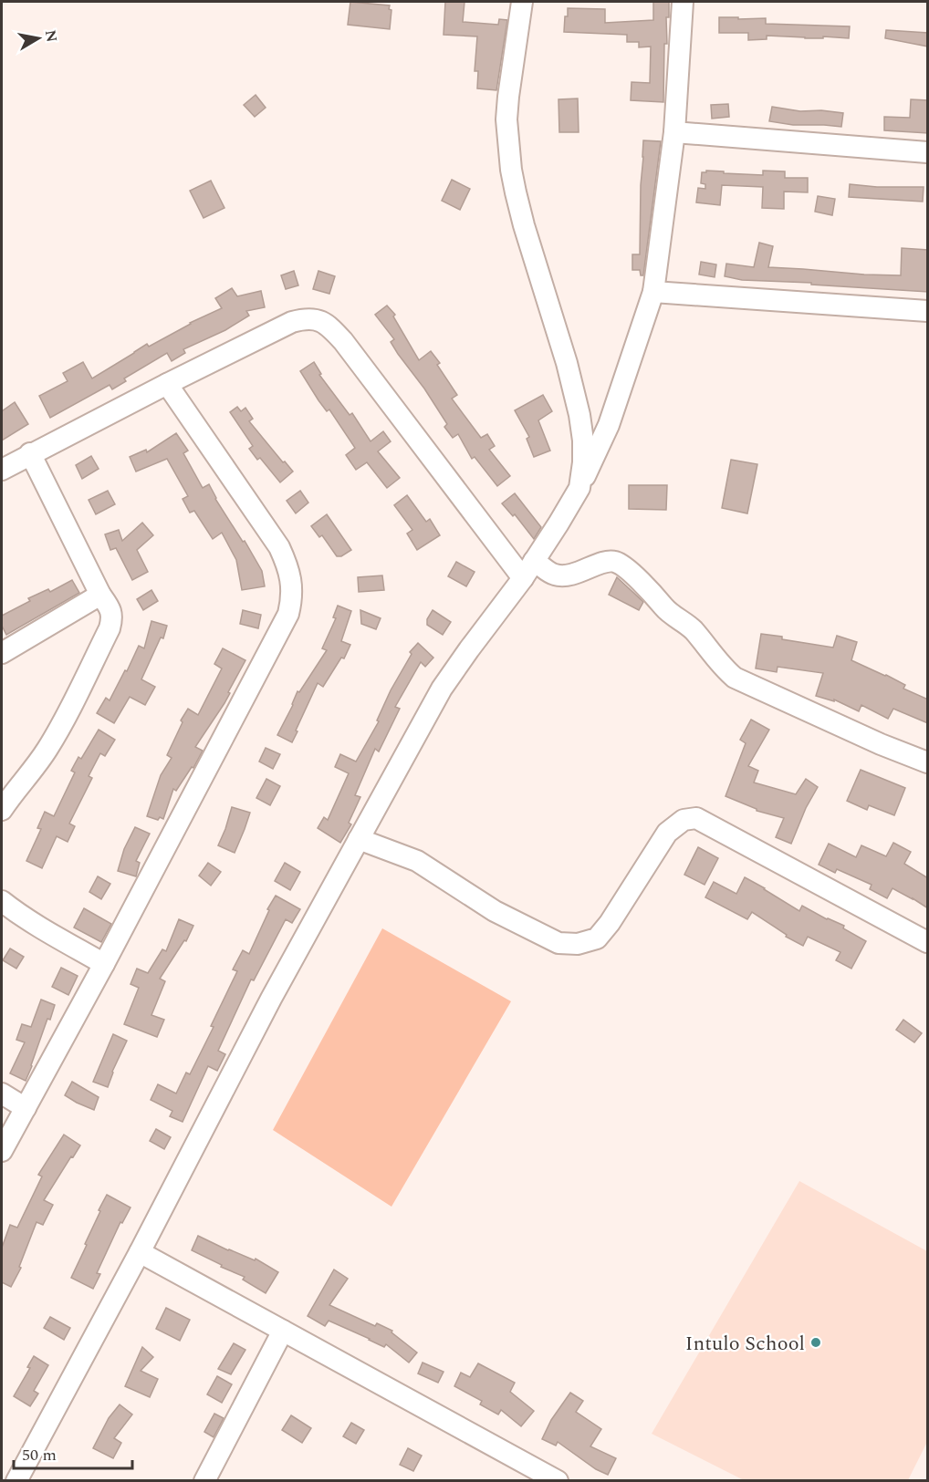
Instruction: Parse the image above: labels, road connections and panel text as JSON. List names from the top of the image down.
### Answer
{
  "places": ["Intulo School"],
  "scale_bar": "50 m",
  "north": "right"
}
